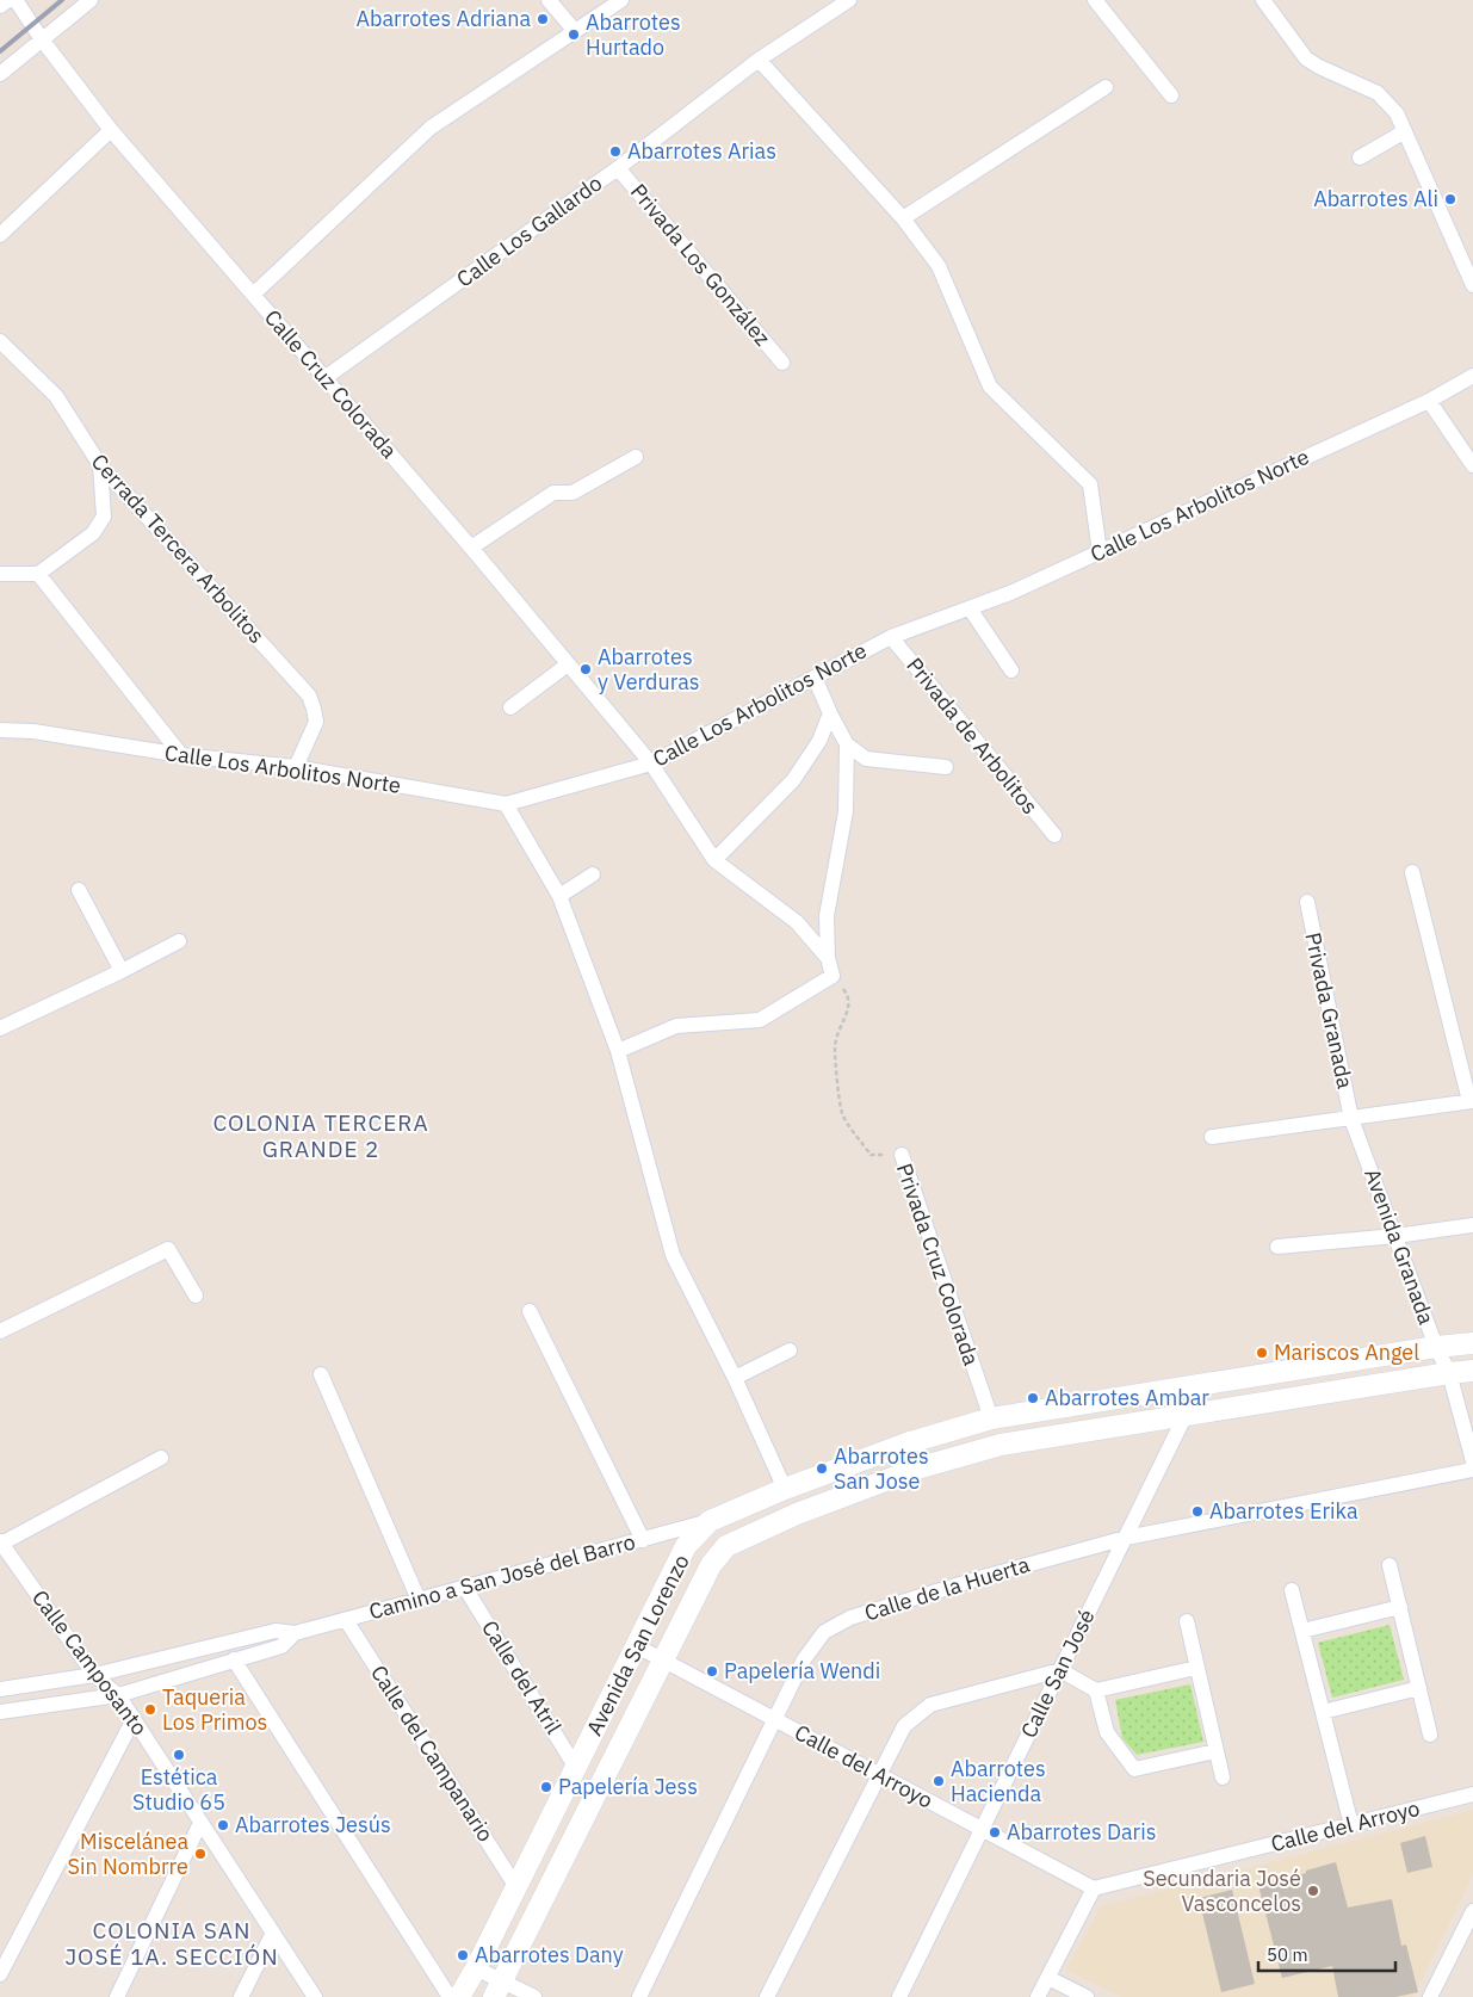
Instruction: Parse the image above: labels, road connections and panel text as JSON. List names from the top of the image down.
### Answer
{
  "streets": {
    "street": [
      "Calle Los Gallardo",
      "Privada Los González",
      "Calle Cruz Colorada",
      "Calle Los Arbolitos Norte",
      "Cerrada Tercera Arbolitos",
      "Privada de Arbolitos",
      "Privada Granada",
      "Avenida Granada",
      "Privada Cruz Colorada",
      "Camino a San José del Barro",
      "Calle de la Huerta",
      "Avenida San Lorenzo",
      "Calle Camposanto",
      "Calle San José",
      "Calle del Atril",
      "Calle del Campanario",
      "Calle del Arroyo"
    ]
  },
  "crossings": [
    ["Calle Los Gallardo", "Privada Los González"],
    ["Calle Los Gallardo", "Calle Cruz Colorada"],
    ["Calle Cruz Colorada", "Calle Los Arbolitos Norte"],
    ["Calle Los Arbolitos Norte", "Cerrada Tercera Arbolitos"],
    ["Calle Los Arbolitos Norte", "Privada de Arbolitos"],
    ["Privada Granada", "Avenida Granada"],
    ["Avenida Granada", "Avenida San Lorenzo"],
    ["Privada Cruz Colorada", "Avenida San Lorenzo"],
    ["Camino a San José del Barro", "Avenida San Lorenzo"],
    ["Camino a San José del Barro", "Calle Camposanto"],
    ["Camino a San José del Barro", "Calle del Atril"],
    ["Camino a San José del Barro", "Calle del Campanario"],
    ["Calle de la Huerta", "Calle San José"],
    ["Calle de la Huerta", "Calle del Arroyo"],
    ["Avenida San Lorenzo", "Calle San José"],
    ["Avenida San Lorenzo", "Calle del Atril"],
    ["Avenida San Lorenzo", "Calle del Campanario"],
    ["Avenida San Lorenzo", "Calle del Arroyo"],
    ["Calle San José", "Calle del Arroyo"]
  ],
  "districts": ["COLONIA TERCERA GRANDE 2", "COLONIA SAN JOSÉ 1A. SECCIÓN"],
  "places": [
    "Abarrotes Adriana",
    "Abarrotes Hurtado",
    "Abarrotes Arias",
    "Abarrotes Ali",
    "Abarrotes y Verduras",
    "Mariscos Angel",
    "Abarrotes Ambar",
    "Abarrotes San Jose",
    "Abarrotes Erika",
    "Papelería Wendi",
    "Taqueria Los Primos",
    "Estética Studio 65",
    "Abarrotes Hacienda",
    "Papelería Jess",
    "Abarrotes Jesús",
    "Abarrotes Daris",
    "Miscelánea Sin Nombrre",
    "Secundaria José Vasconcelos",
    "Abarrotes Dany"
  ],
  "scale_bar": "50 m"
}
